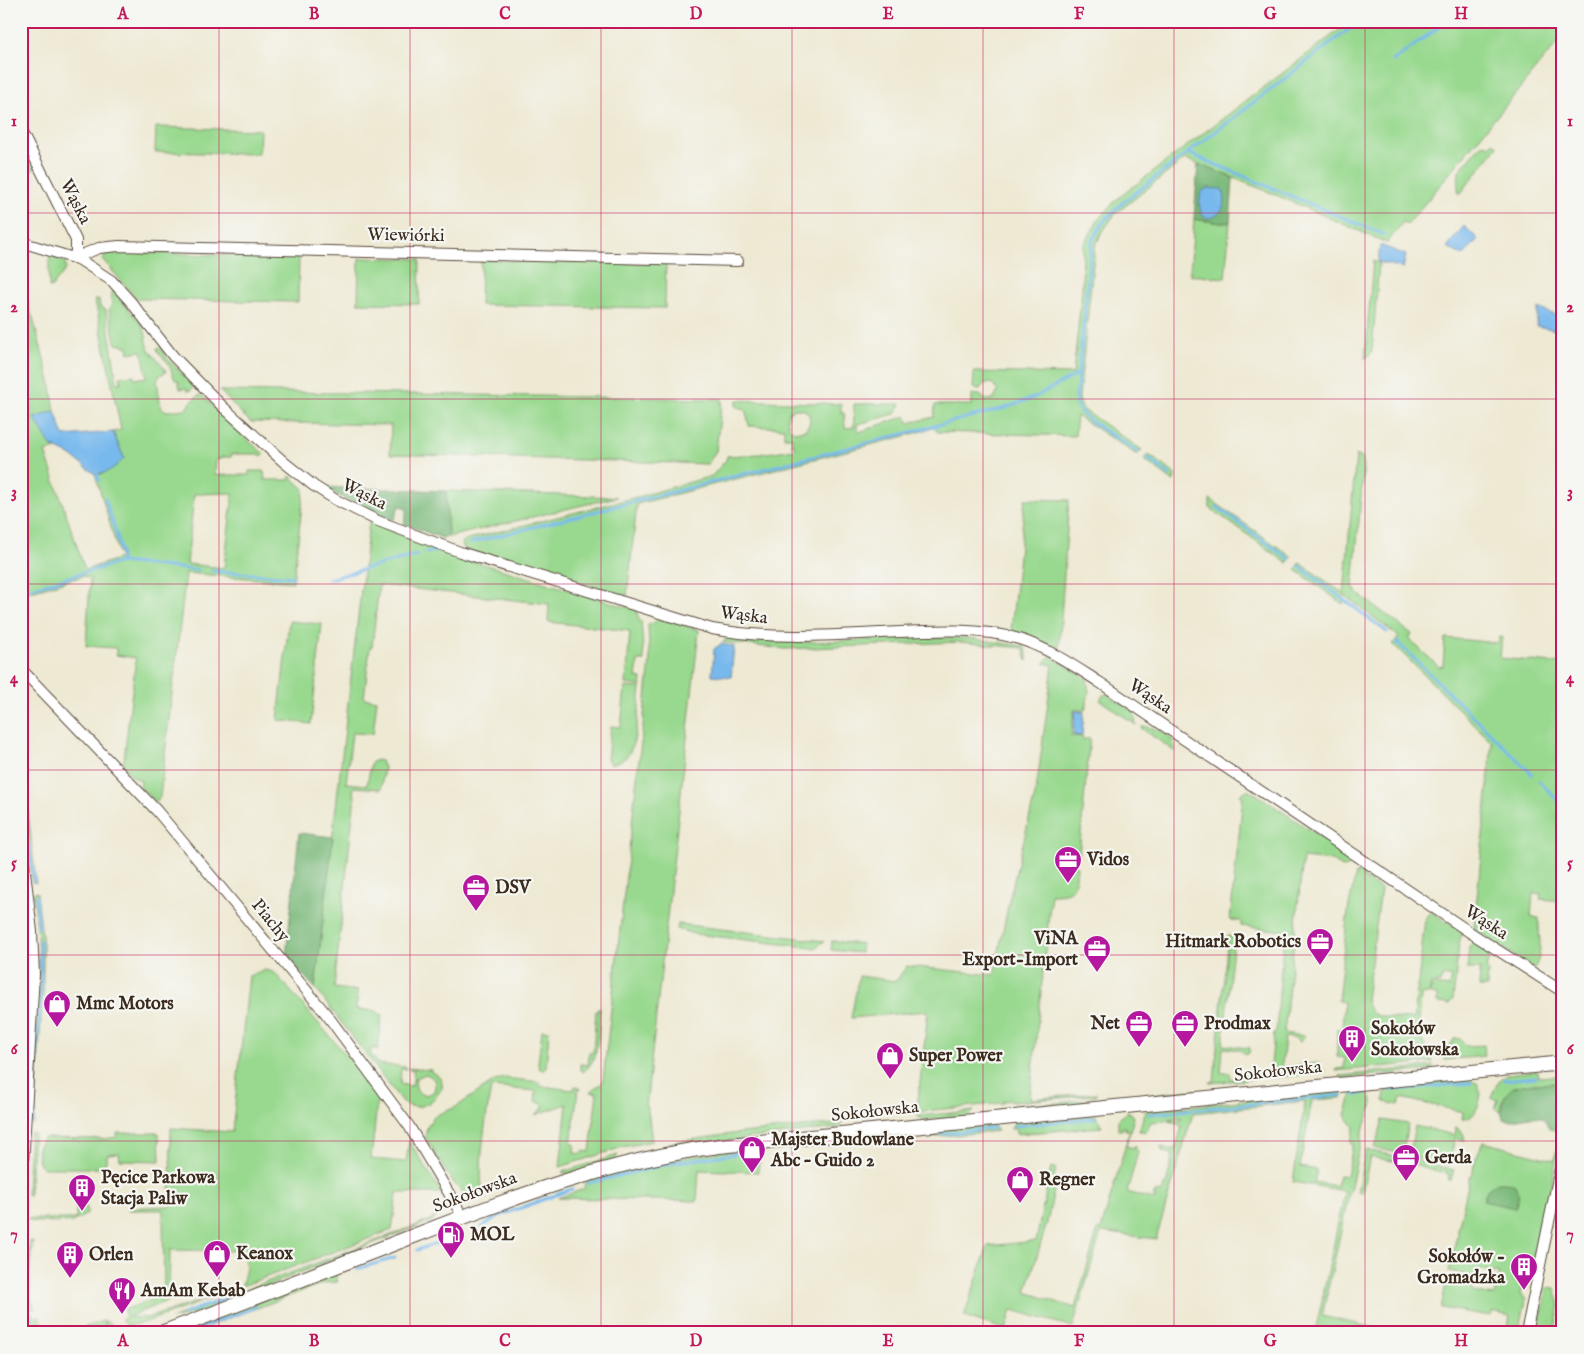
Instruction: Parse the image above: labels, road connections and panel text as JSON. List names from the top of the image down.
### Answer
{
  "streets": {
    "street": [
      "Wąska",
      "Wiewiórki",
      "Piachy",
      "Sokołowska"
    ]
  },
  "crossings": [
    ["Wąska", "Wiewiórki"],
    ["Piachy", "Sokołowska"]
  ],
  "places": {
    "office": [
      "Vidos",
      "DSV",
      "Hitmark Robotics",
      "ViNA Export-Import",
      "Net",
      "Prodmax",
      "Gerda"
    ],
    "shop": [
      "Mmc Motors",
      "Super Power",
      "Majster Budowlane Abc – Guido 2",
      "Regner",
      "Keanox"
    ],
    "building": [
      "Sokołów Sokołowska",
      "Pęcice Parkowa Stacja Paliw",
      "Orlen",
      "Sokołów - Gromadzka"
    ],
    "fuel station": ["MOL"],
    "restaurant": ["AmAm Kebab"]
  },
  "grid": {
    "columns": [
      "A",
      "B",
      "C",
      "D",
      "E",
      "F",
      "G",
      "H"
    ],
    "rows": [
      "1",
      "2",
      "3",
      "4",
      "5",
      "6",
      "7"
    ]
  }
}
